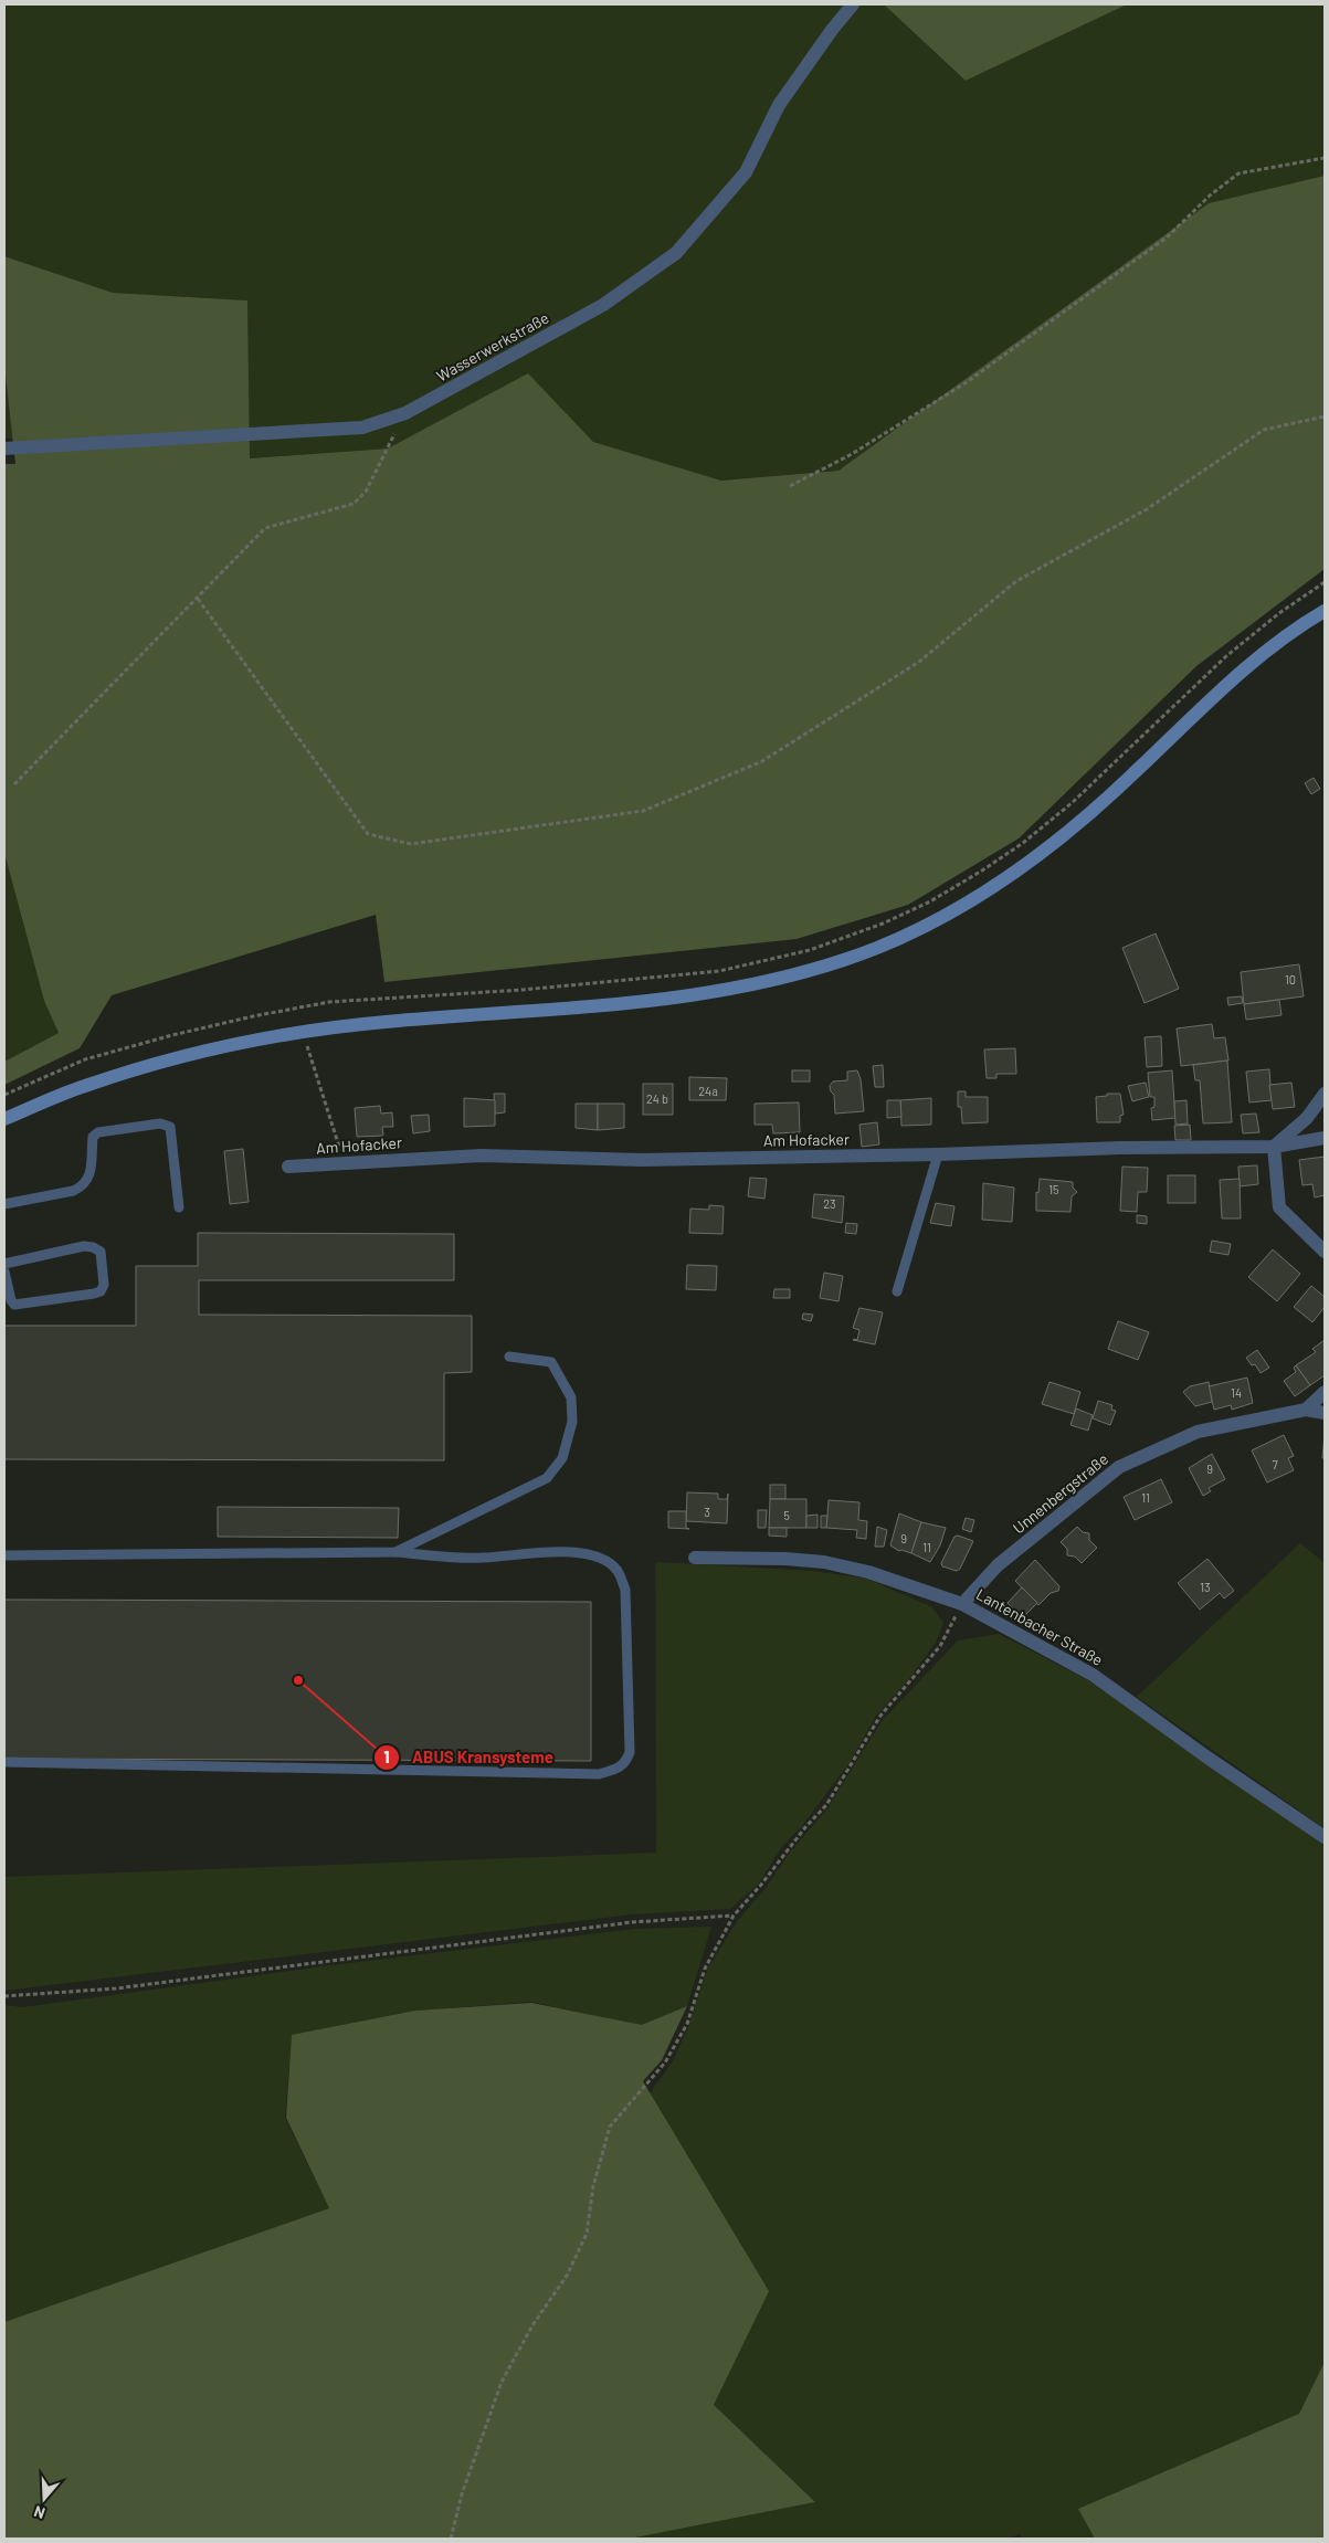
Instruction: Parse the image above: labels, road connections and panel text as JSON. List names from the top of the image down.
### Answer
{
  "streets": {
    "street": [
      "Wasserwerkstraße",
      "Am Hofacker",
      "Unnenbergstraße",
      "Lantenbacher Straße"
    ]
  },
  "crossings": [
    ["Unnenbergstraße", "Lantenbacher Straße"]
  ],
  "places": ["ABUS Kransysteme"],
  "house_numbers": [
    "10",
    "24a",
    "24 b",
    "15",
    "23",
    "14",
    "7",
    "9",
    "11",
    "3",
    "5",
    "9",
    "11",
    "13"
  ],
  "north": "bottom"
}
